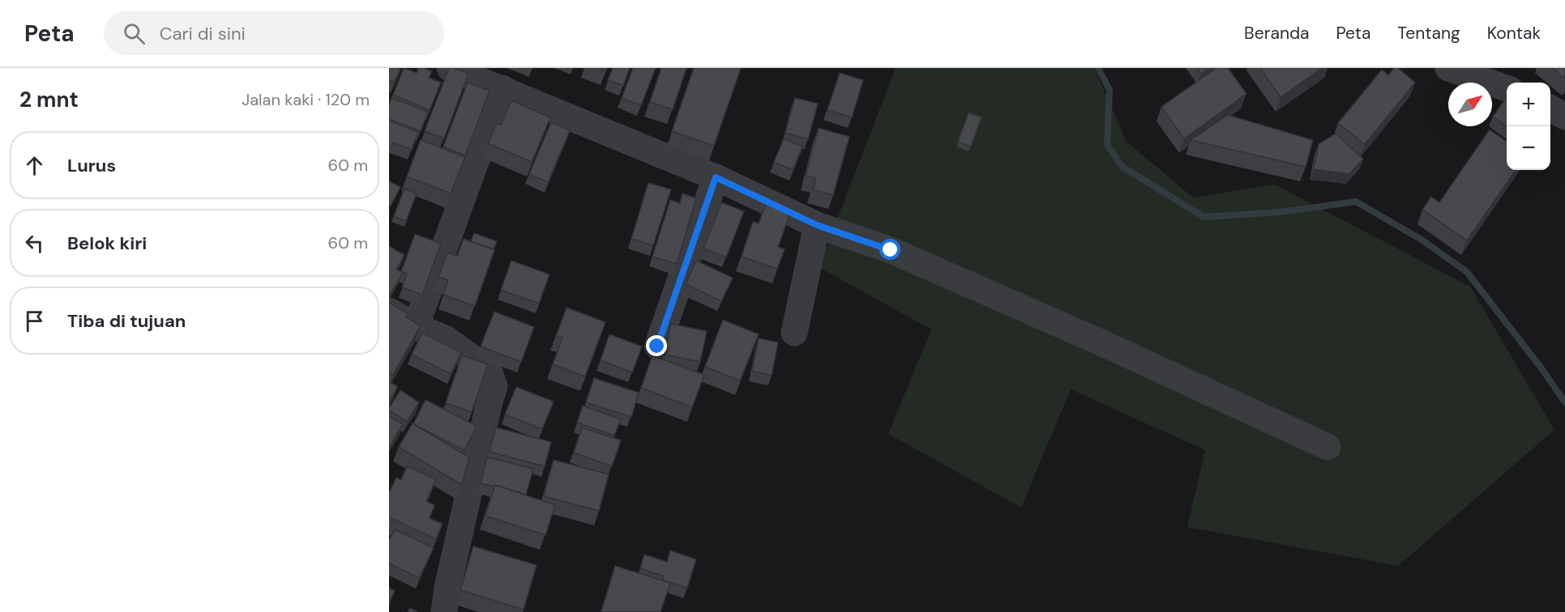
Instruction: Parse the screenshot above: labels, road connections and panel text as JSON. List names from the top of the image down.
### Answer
{
  "north": "top right",
  "page": {
    "header": "Peta",
    "search": "Cari di sini",
    "nav": [
      "Beranda",
      "Peta",
      "Tentang",
      "Kontak"
    ],
    "heading": ["2 mnt", "Jalan kaki · 120 m"],
    "map_buttons": ["+", "−"],
    "list": [
      ["Lurus", "60 m"],
      ["Belok kiri", "60 m"],
      "Tiba di tujuan"
    ]
  }
}
